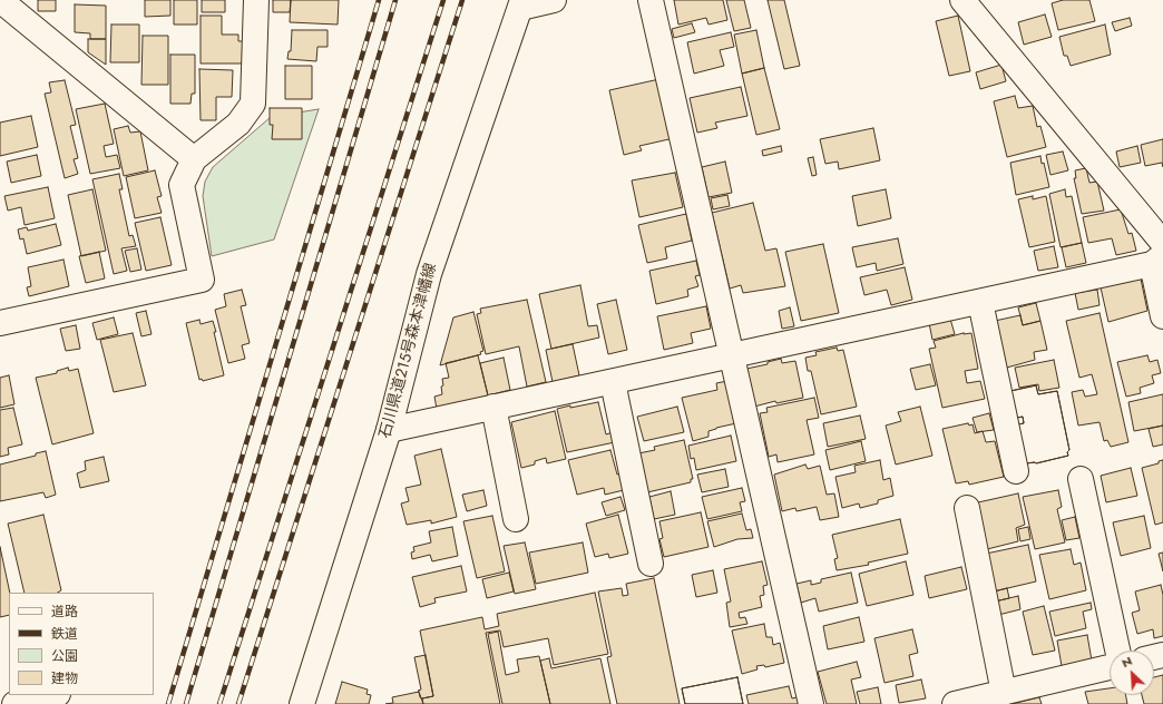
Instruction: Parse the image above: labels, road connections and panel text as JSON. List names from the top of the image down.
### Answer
{
  "streets": {
    "street": ["石川県道215号森本津幡線"]
  },
  "legend": [
    "道路",
    "鉄道",
    "公園",
    "建物"
  ],
  "north": "top left"
}
